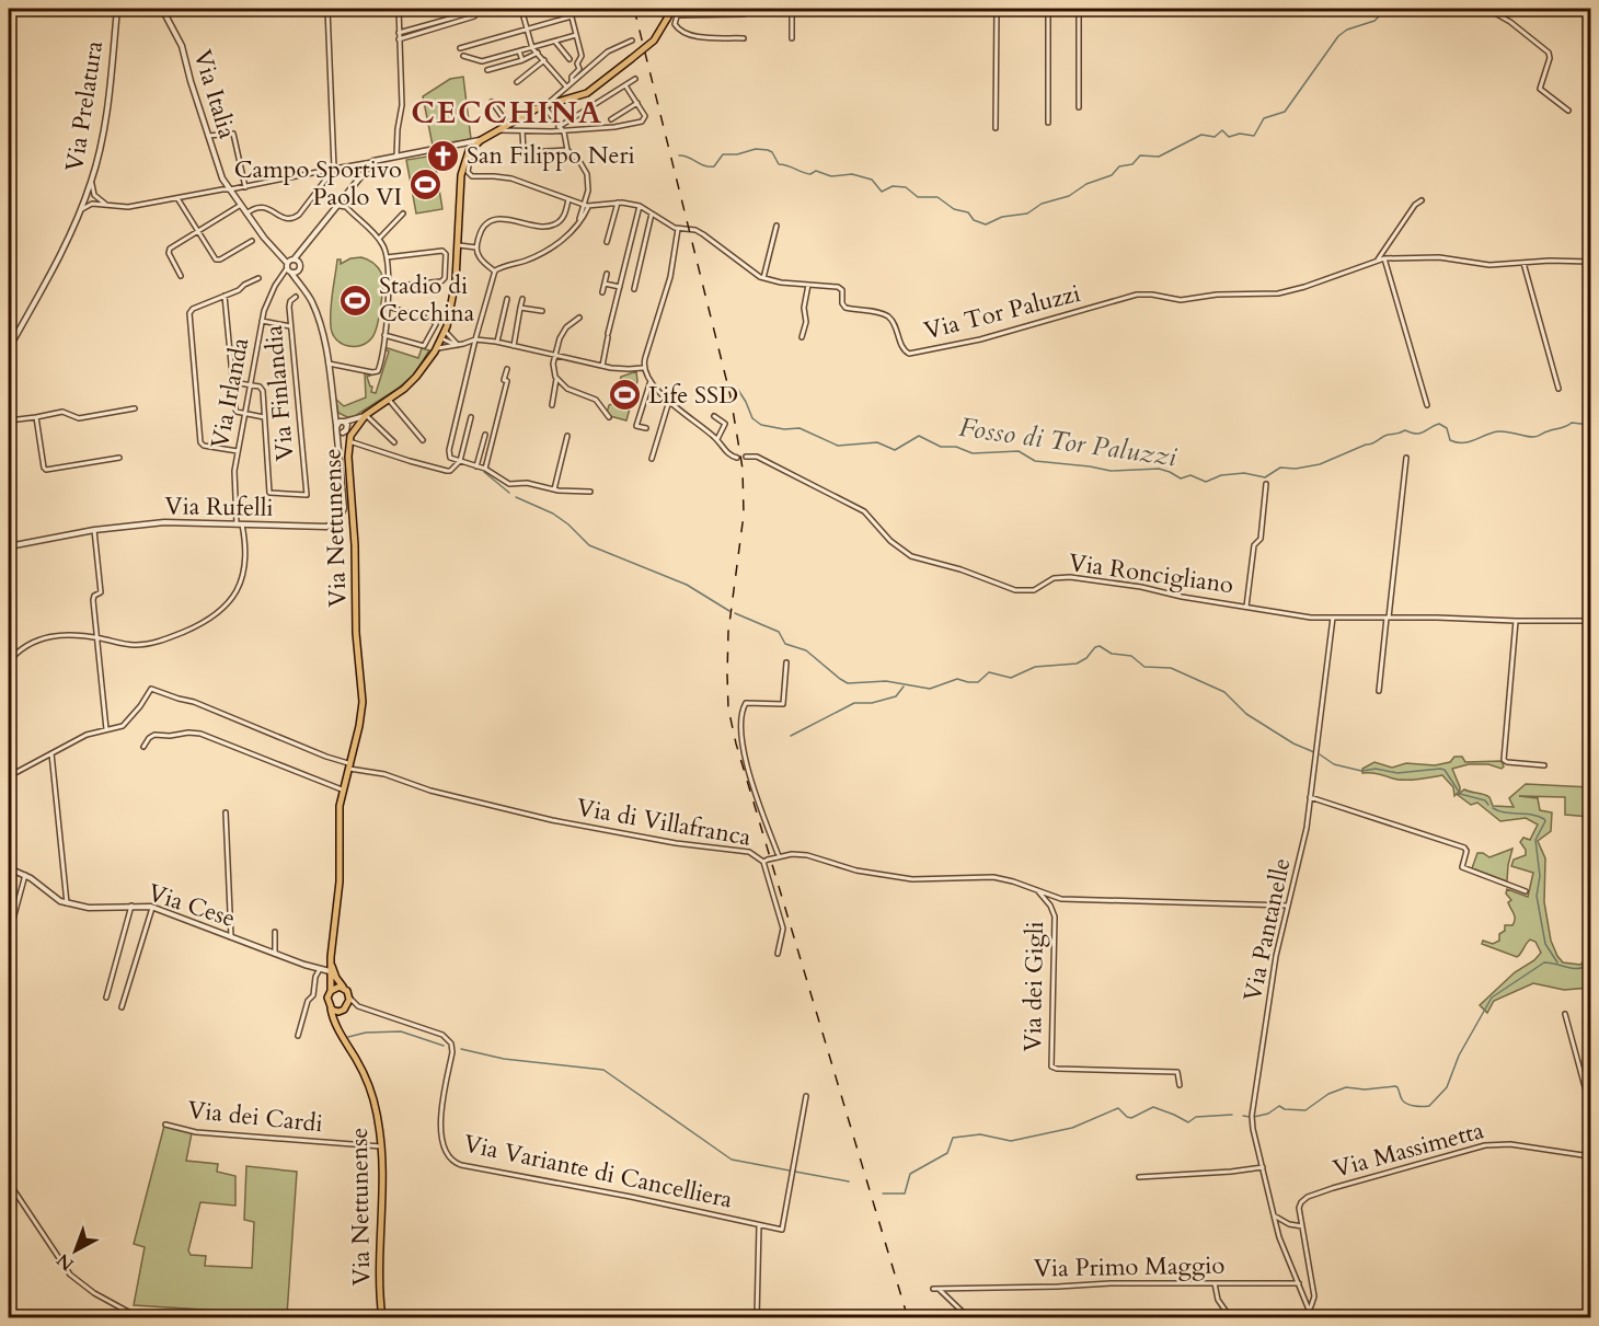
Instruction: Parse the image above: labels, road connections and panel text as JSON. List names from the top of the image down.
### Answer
{
  "streets": {
    "main road": ["Via Nettunense"],
    "street": [
      "Via Italia",
      "Via Prelatura",
      "Via Tor Paluzzi",
      "Via Irlanda",
      "Via Finlandia",
      "Via Rufelli",
      "Via Roncigliano",
      "Via di Villafranca",
      "Via Cese",
      "Via Pantanelle",
      "Via dei Gigli",
      "Via dei Cardi",
      "Via Massimetta",
      "Via Variante di Cancelliera",
      "Via Primo Maggio"
    ]
  },
  "crossings": [
    ["Via Italia", "Via Irlanda"],
    ["Via Tor Paluzzi", "Via Nettunense"],
    ["Via Irlanda", "Via Finlandia"],
    ["Via Irlanda", "Via Rufelli"],
    ["Via Nettunense", "Via di Villafranca"],
    ["Via Nettunense", "Via Cese"],
    ["Via Nettunense", "Via dei Cardi"],
    ["Via Nettunense", "Via Variante di Cancelliera"],
    ["Via Roncigliano", "Via Pantanelle"],
    ["Via di Villafranca", "Via Pantanelle"],
    ["Via di Villafranca", "Via dei Gigli"],
    ["Via Pantanelle", "Via Primo Maggio"]
  ],
  "districts": ["CECCHINA"],
  "water": ["Fosso di Tor Paluzzi"],
  "places": {
    "church": ["San Filippo Neri"],
    "sports": ["Campo Sportivo Paolo VI", "Stadio di Cecchina", "Life SSD"]
  },
  "north": "bottom left"
}
